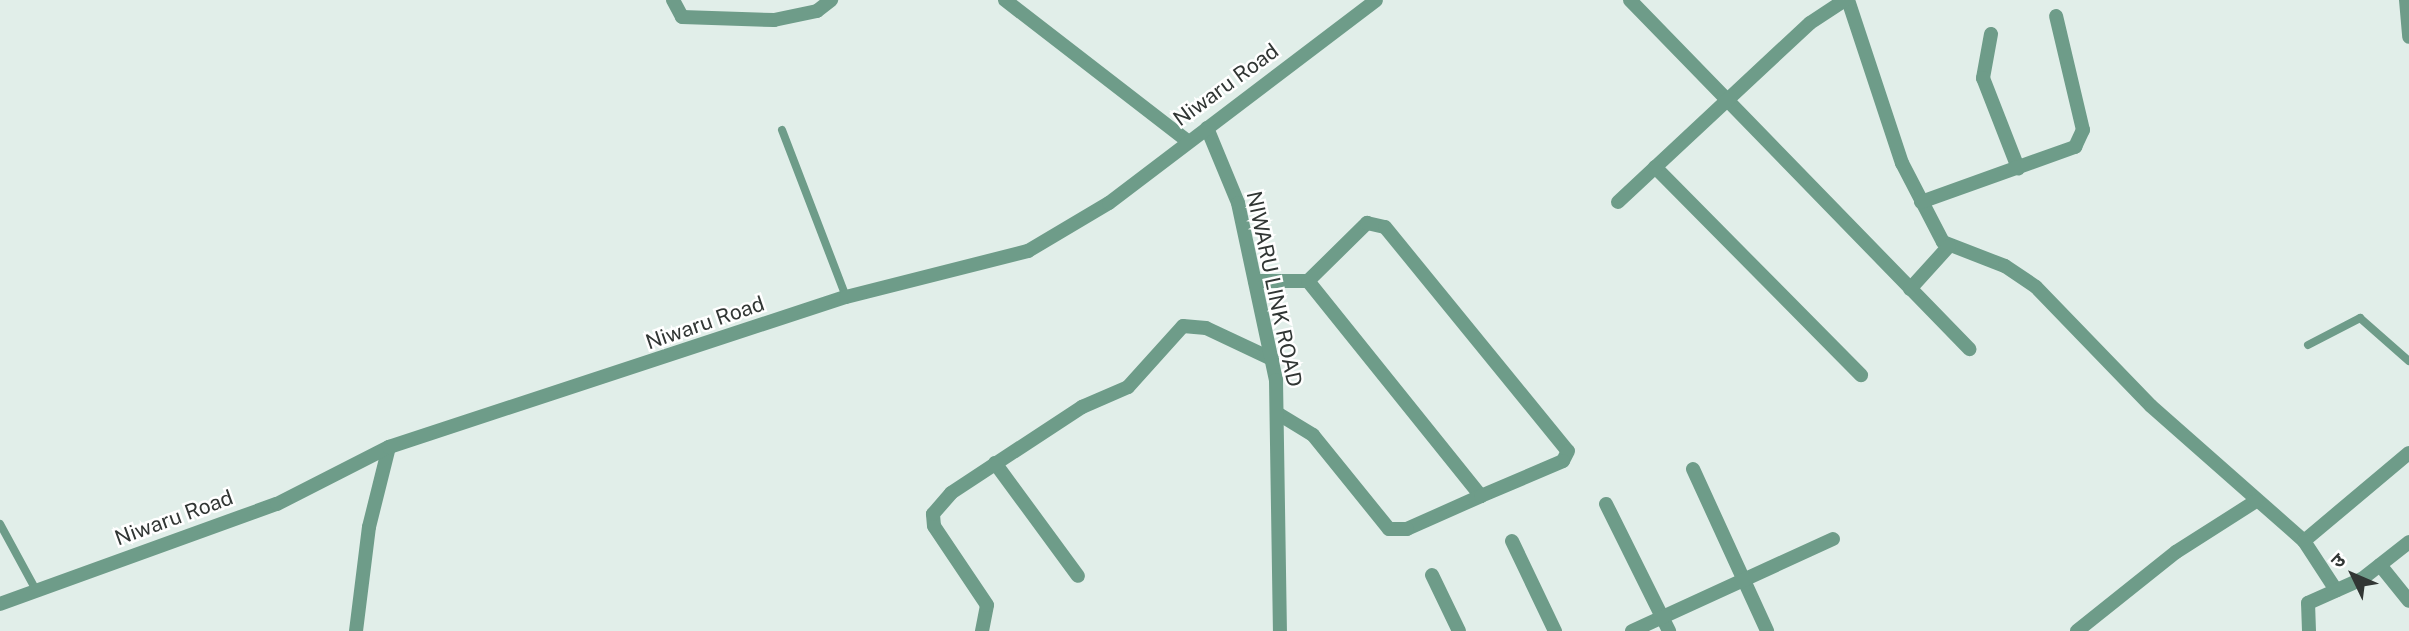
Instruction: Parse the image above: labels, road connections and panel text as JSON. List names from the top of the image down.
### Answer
{
  "streets": {
    "street": ["Niwaru Road", "NIWARU LINK ROAD"]
  },
  "crossings": [
    ["Niwaru Road", "NIWARU LINK ROAD"]
  ],
  "north": "top left"
}
